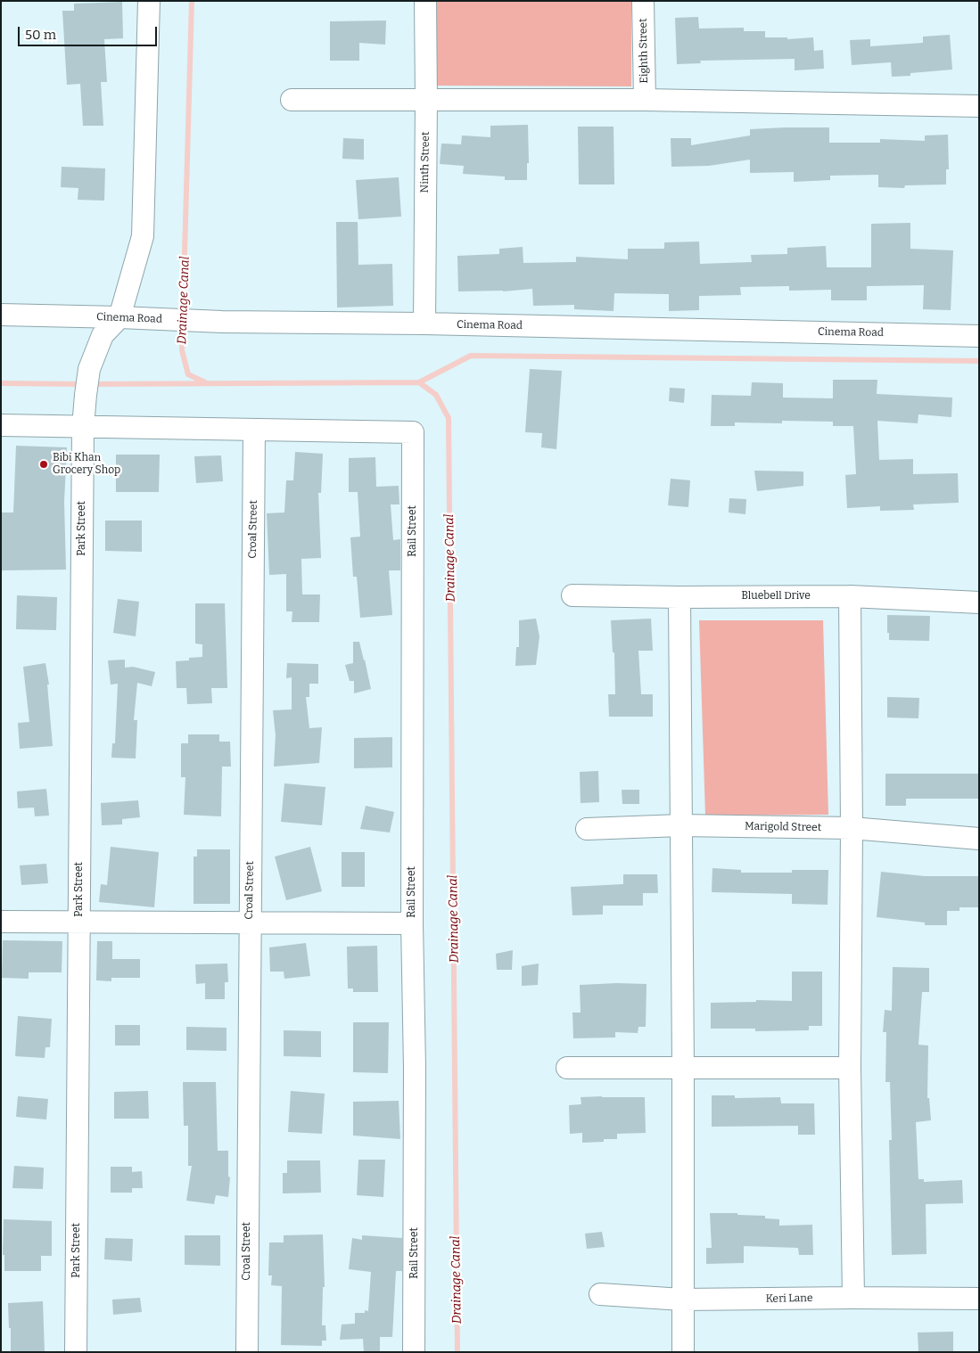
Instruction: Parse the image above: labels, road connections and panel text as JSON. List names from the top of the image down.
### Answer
{
  "streets": {
    "street": [
      "Eighth Street",
      "Ninth Street",
      "Cinema Road",
      "Park Street",
      "Croal Street",
      "Rail Street",
      "Bluebell Drive",
      "Marigold Street",
      "Keri Lane"
    ]
  },
  "crossings": [
    ["Ninth Street", "Cinema Road"],
    ["Cinema Road", "Park Street"],
    ["Croal Street", "Rail Street"]
  ],
  "water": ["Drainage Canal"],
  "places": ["Bibi Khan Grocery Shop"],
  "scale_bar": "50 m"
}
